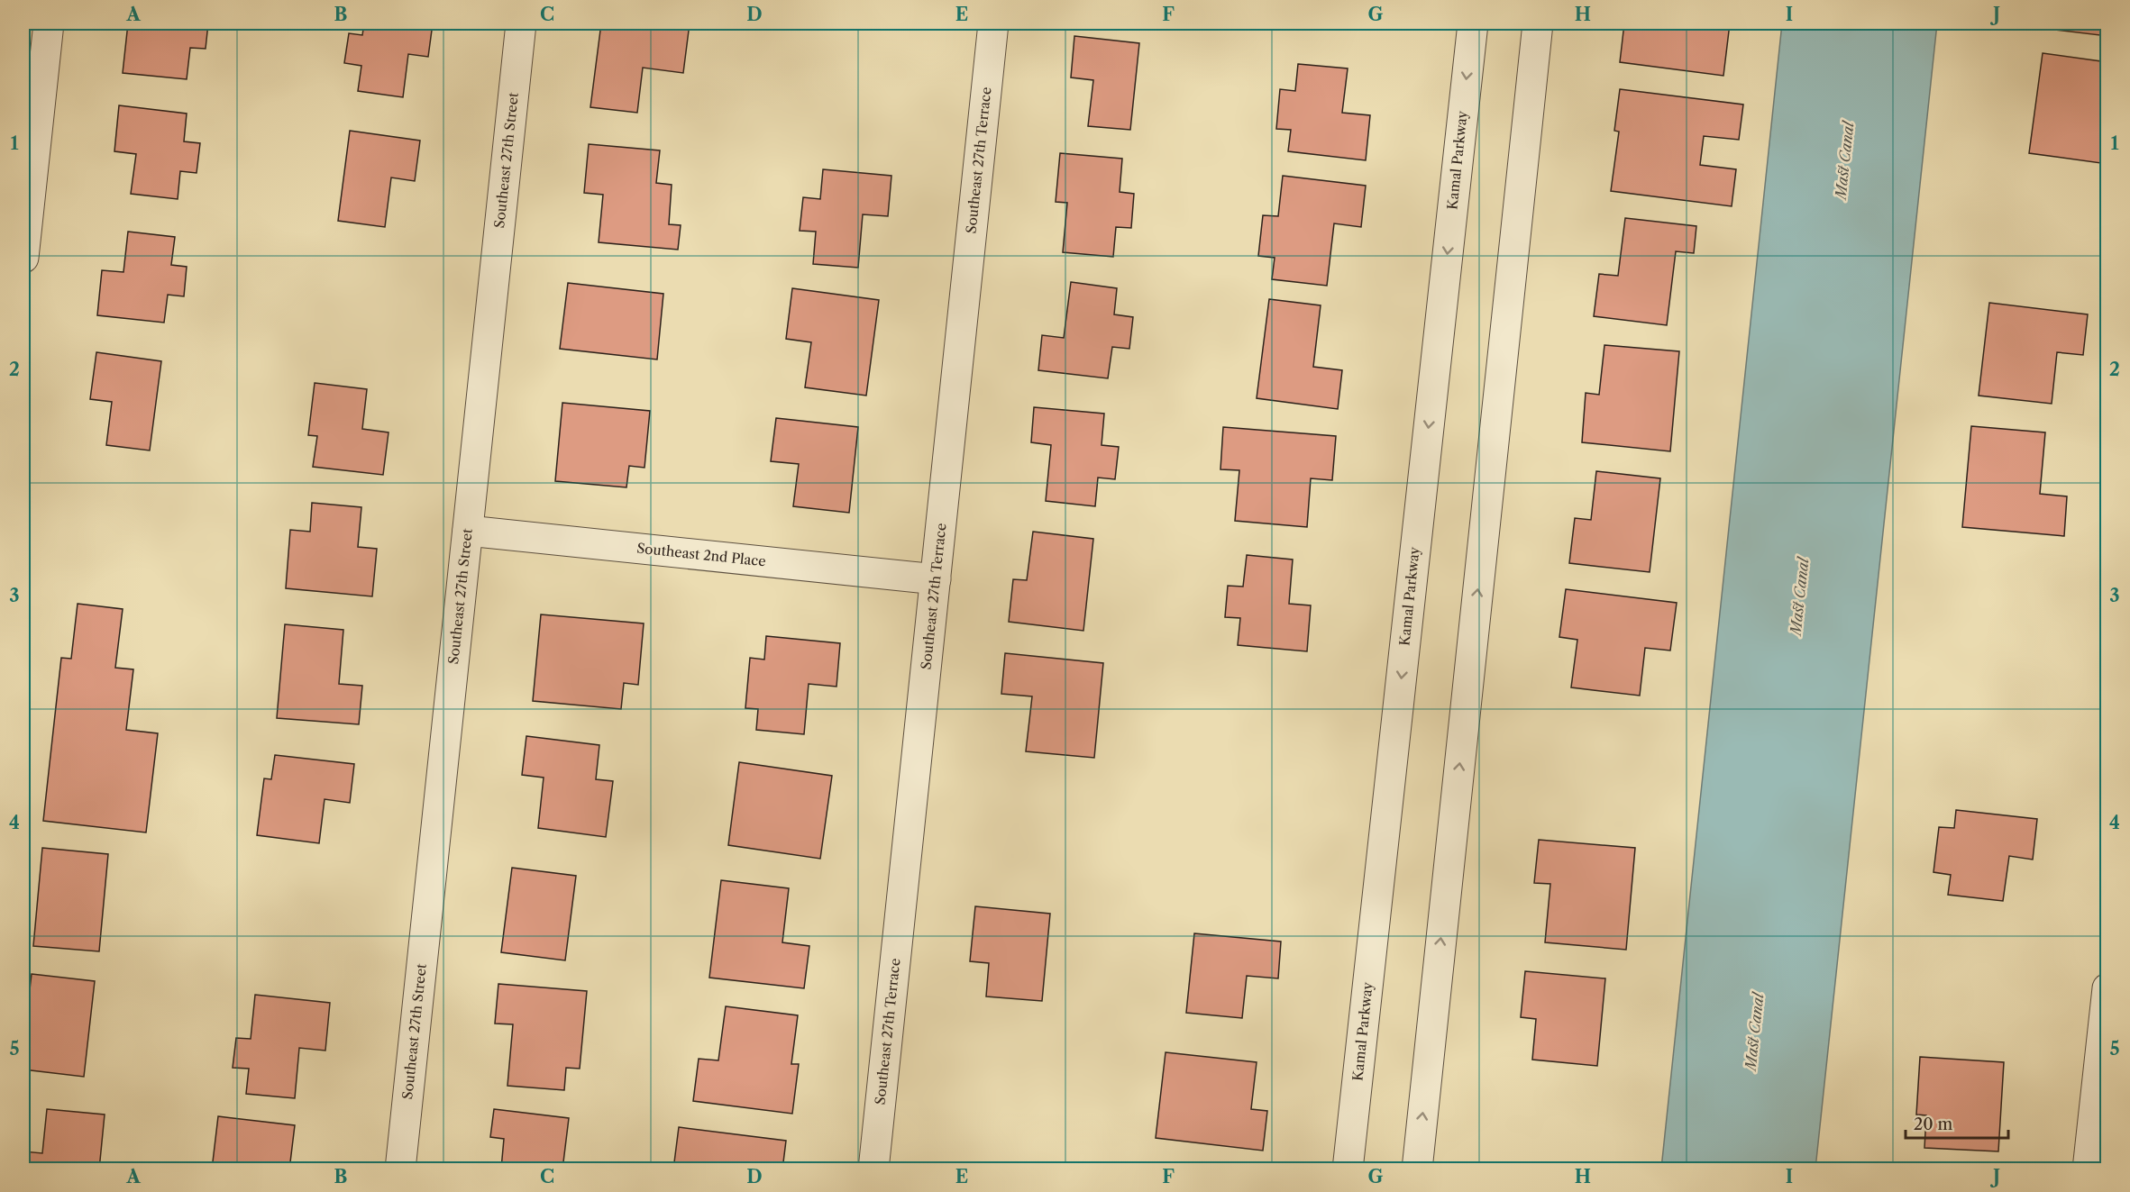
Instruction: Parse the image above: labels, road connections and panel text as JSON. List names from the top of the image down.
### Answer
{
  "streets": {
    "street": [
      "Southeast 27th Street",
      "Southeast 27th Terrace",
      "Kamal Parkway",
      "Southeast 2nd Place"
    ]
  },
  "crossings": [
    ["Southeast 27th Street", "Southeast 2nd Place"],
    ["Southeast 27th Terrace", "Southeast 2nd Place"]
  ],
  "water": ["Mast Canal"],
  "scale_bar": "20 m",
  "grid": {
    "columns": [
      "A",
      "B",
      "C",
      "D",
      "E",
      "F",
      "G",
      "H",
      "I",
      "J"
    ],
    "rows": [
      "1",
      "2",
      "3",
      "4",
      "5"
    ]
  }
}
